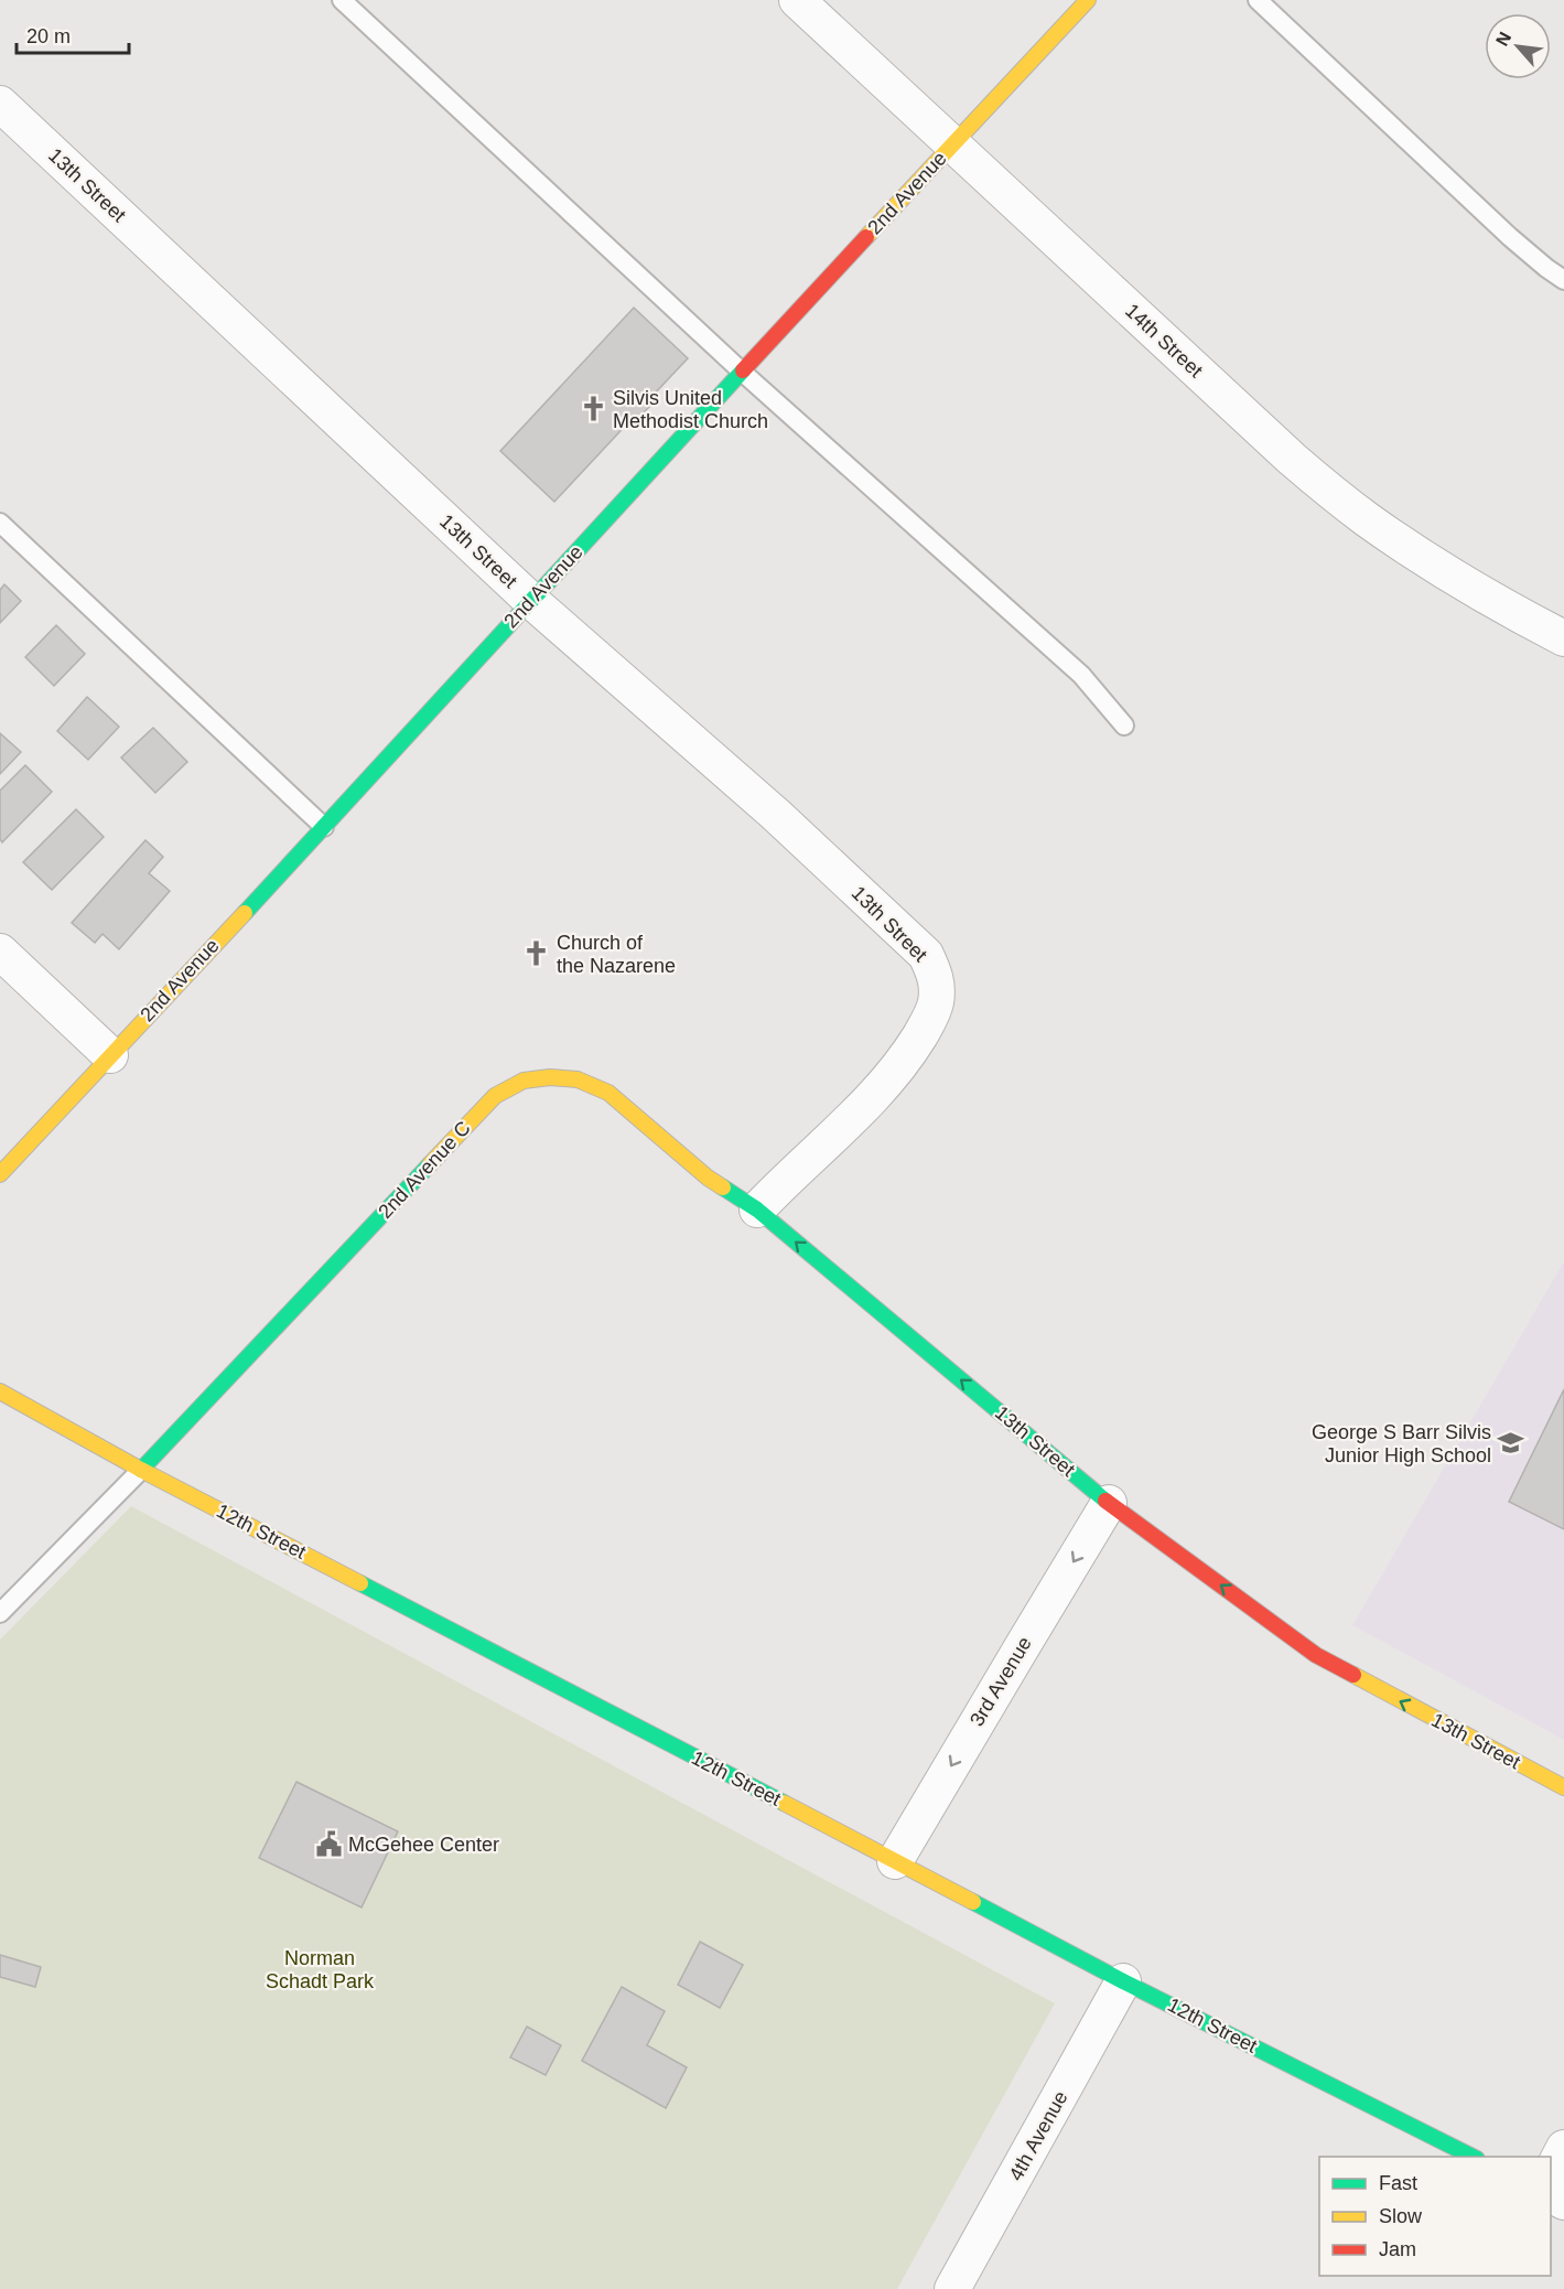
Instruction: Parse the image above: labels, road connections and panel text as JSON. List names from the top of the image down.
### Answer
{
  "streets": {
    "street": [
      "13th Street",
      "2nd Avenue",
      "14th Street",
      "2nd Avenue C",
      "12th Street",
      "3rd Avenue",
      "4th Avenue"
    ]
  },
  "crossings": [
    ["13th Street", "2nd Avenue"],
    ["13th Street", "2nd Avenue C"],
    ["13th Street", "3rd Avenue"],
    ["2nd Avenue", "14th Street"],
    ["2nd Avenue C", "12th Street"],
    ["12th Street", "3rd Avenue"],
    ["12th Street", "4th Avenue"]
  ],
  "one_way": ["13th Street", "3rd Avenue"],
  "parks": ["Norman Schadt Park"],
  "places": {
    "church": ["Silvis United Methodist Church", "Church of the Nazarene"],
    "school or university": ["George S Barr Silvis Junior High School"],
    "public building": ["McGehee Center"]
  },
  "legend": ["Fast", "Slow", "Jam"],
  "scale_bar": "20 m",
  "north": "top left"
}
